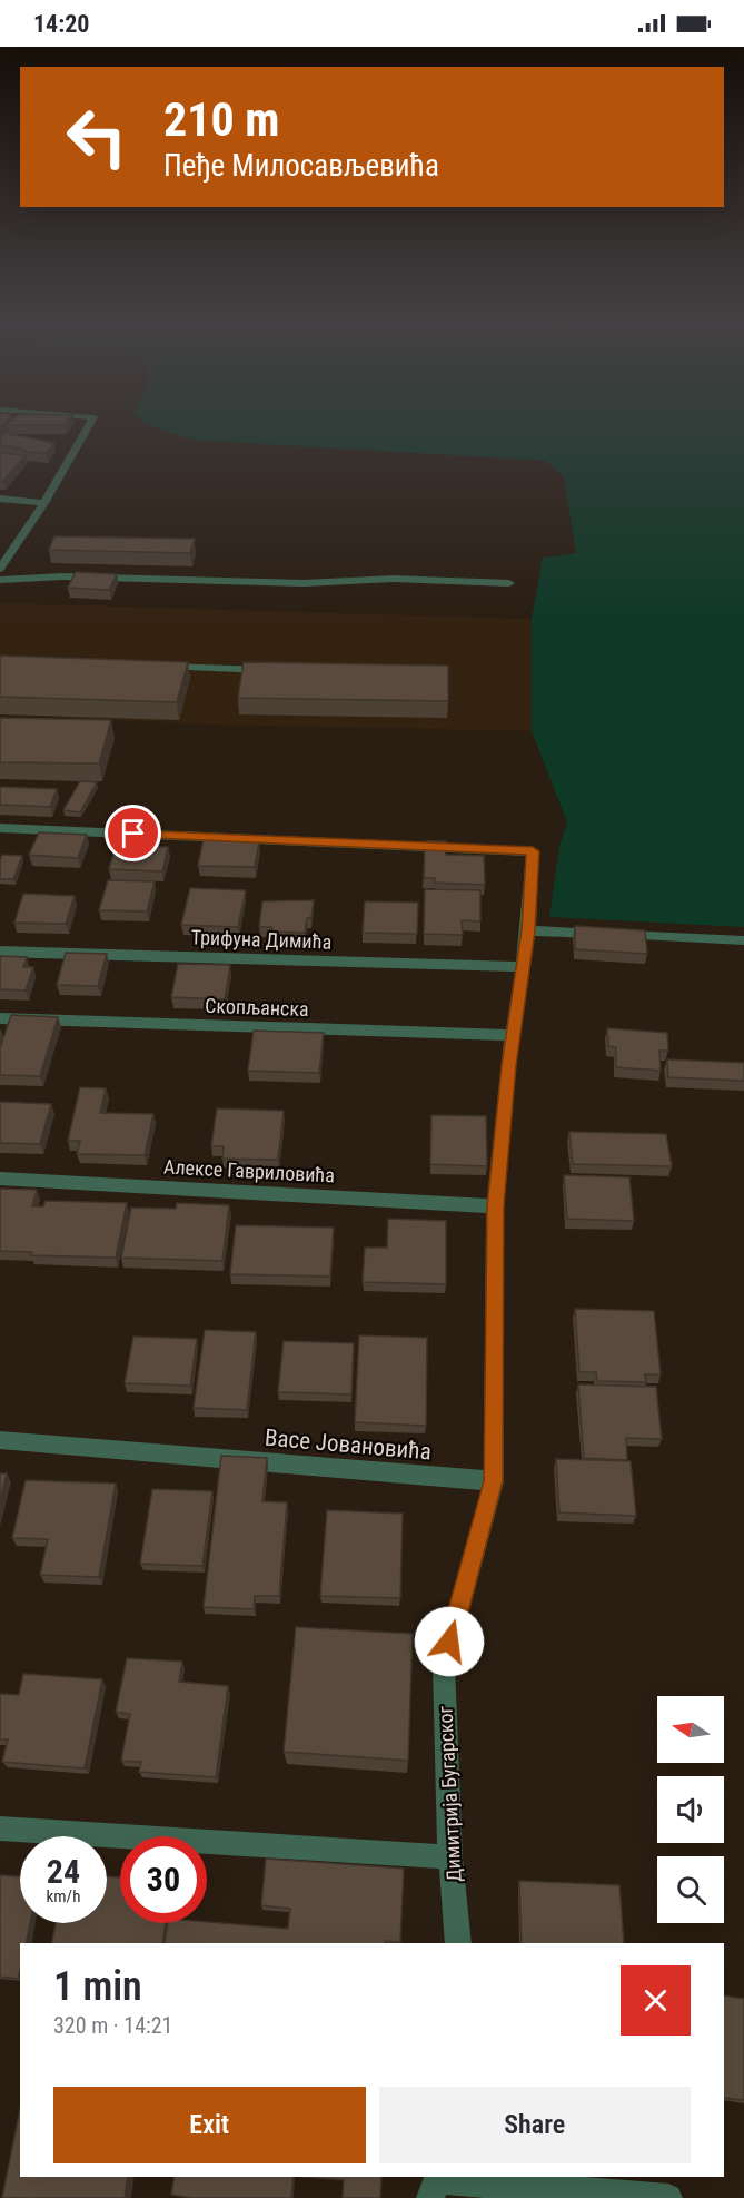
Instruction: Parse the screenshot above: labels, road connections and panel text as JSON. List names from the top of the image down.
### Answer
{
  "streets": {
    "street": [
      "Трифуна Димића",
      "Скопљанска",
      "Алексе Гавриловића",
      "Васе Јовановића",
      "Димитрија Бугарског"
    ]
  },
  "crossings": [
    ["Трифуна Димића", "Димитрија Бугарског"],
    ["Скопљанска", "Димитрија Бугарског"],
    ["Алексе Гавриловића", "Димитрија Бугарског"],
    ["Васе Јовановића", "Димитрија Бугарског"]
  ],
  "north": "left",
  "page": {
    "status": "14:20",
    "turn": ["210 m", "Пеђе Милосављевића"],
    "speed": "24 km/h",
    "limit": "30",
    "heading": ["1 min", "320 m · 14:21"],
    "buttons": ["Exit", "Share"]
  }
}
